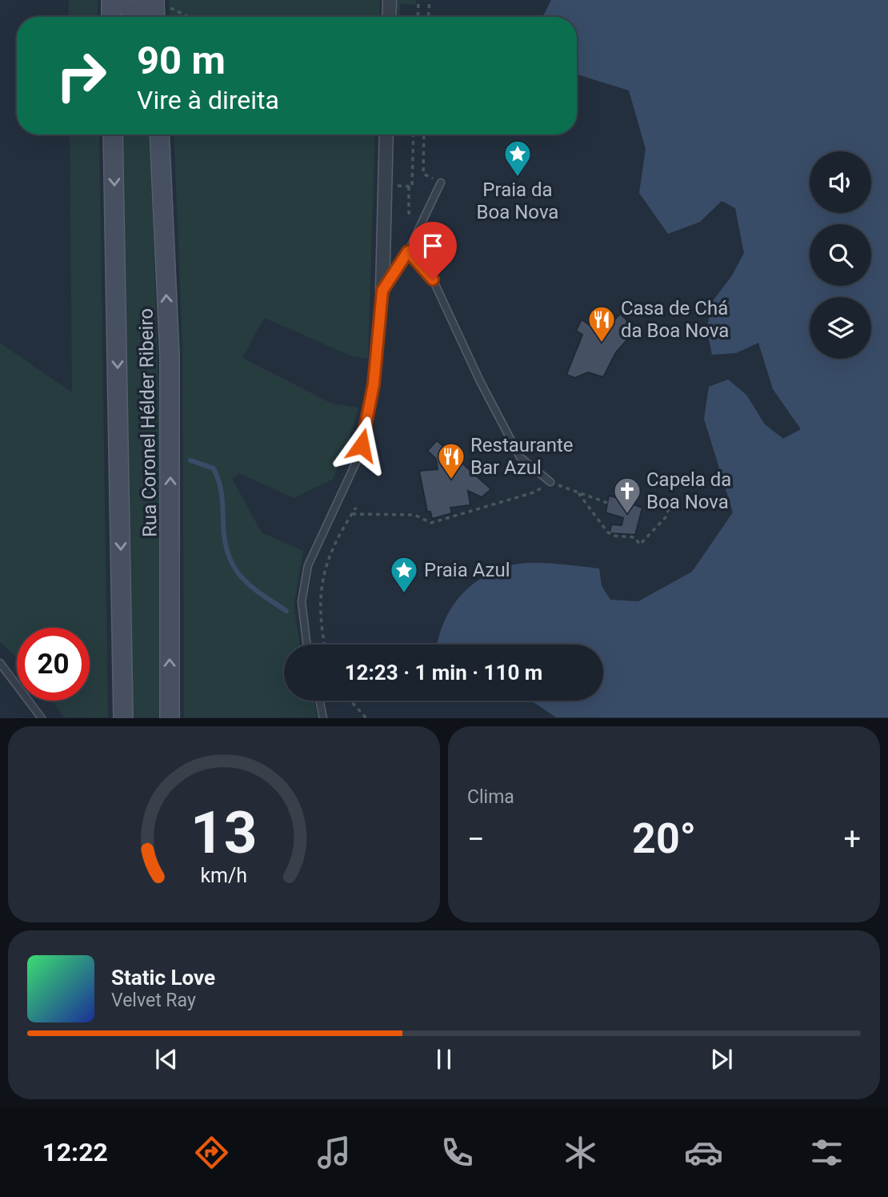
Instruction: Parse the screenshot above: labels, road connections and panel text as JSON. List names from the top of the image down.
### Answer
{
  "streets": {
    "main road": ["Rua Coronel Hélder Ribeiro"]
  },
  "places": {
    "place": ["Praia da Boa Nova", "Praia Azul"],
    "restaurant": ["Casa de Chá da Boa Nova", "Restaurante Bar Azul"],
    "church": ["Capela da Boa Nova"]
  },
  "page": {
    "turn": ["90 m", "Vire à direita"],
    "limit": "20",
    "trip": "12:23 · 1 min · 110 m",
    "tile": "Clima",
    "heat": ["−", "20°", "+"],
    "song": ["Static Love", "Velvet Ray"],
    "tabs": "12:22",
    "gauge": ["13", "km/h"]
  }
}
